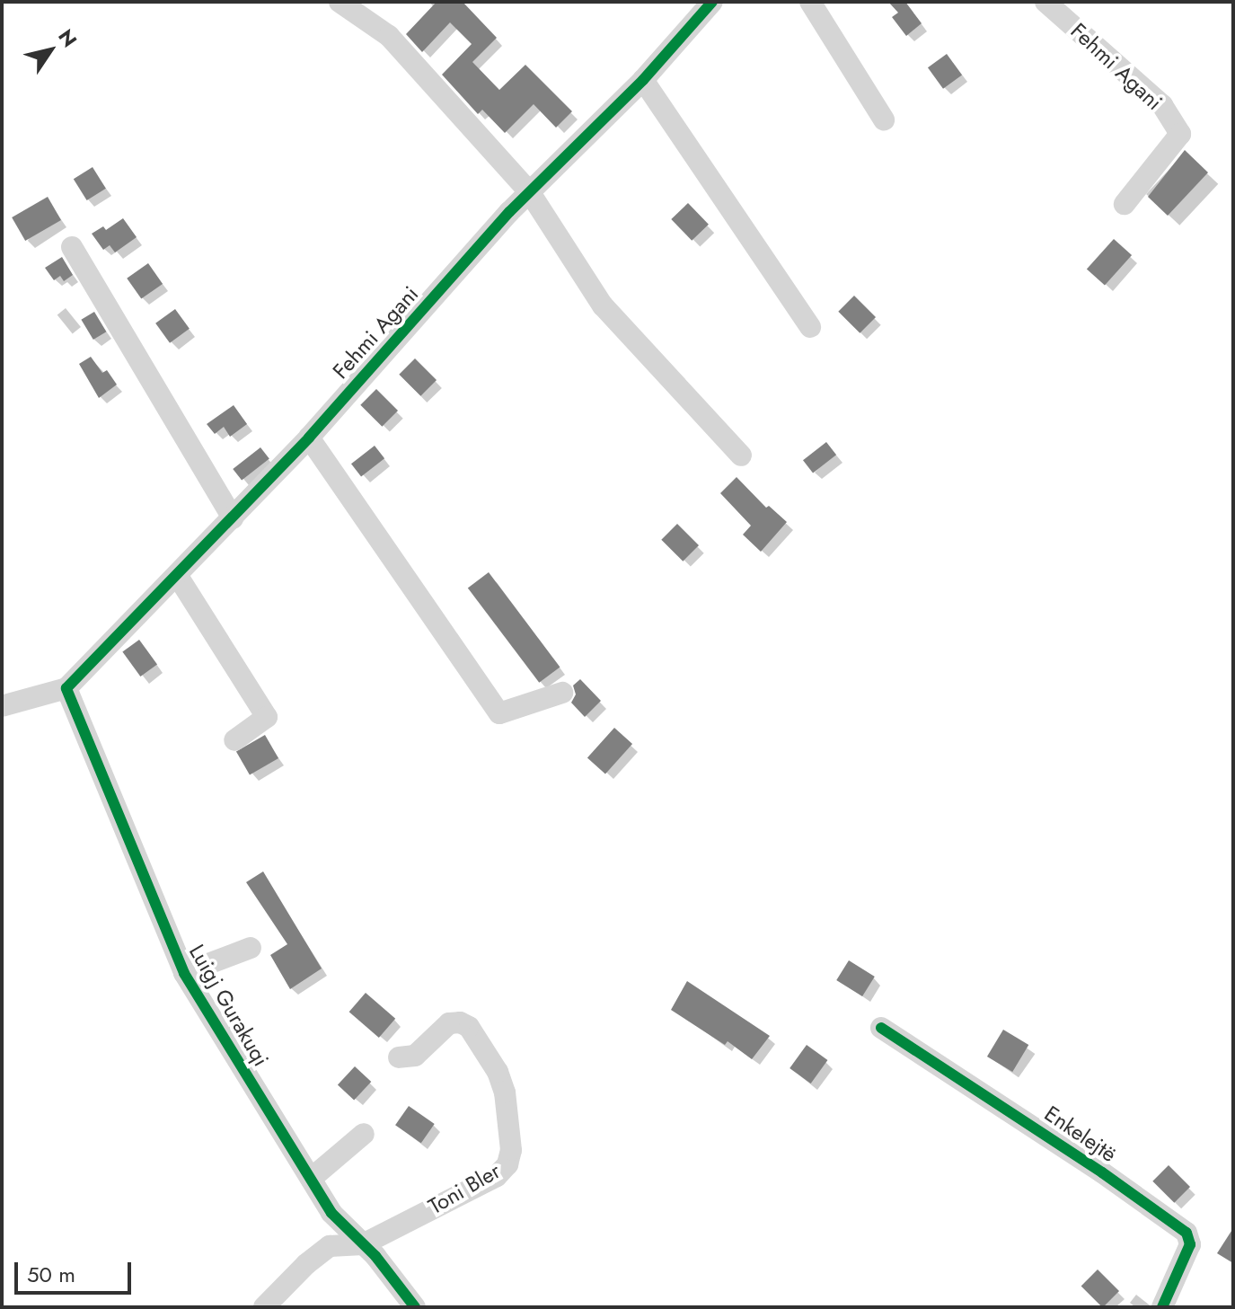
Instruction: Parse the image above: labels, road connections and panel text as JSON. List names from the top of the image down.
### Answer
{
  "streets": {
    "street": [
      "Fehmi Agani",
      "Luigj Gurakuqi",
      "Enkelejtë",
      "Toni Bler"
    ]
  },
  "crossings": [
    ["Fehmi Agani", "Luigj Gurakuqi"],
    ["Luigj Gurakuqi", "Toni Bler"]
  ],
  "scale_bar": "50 m",
  "north": "top right"
}
